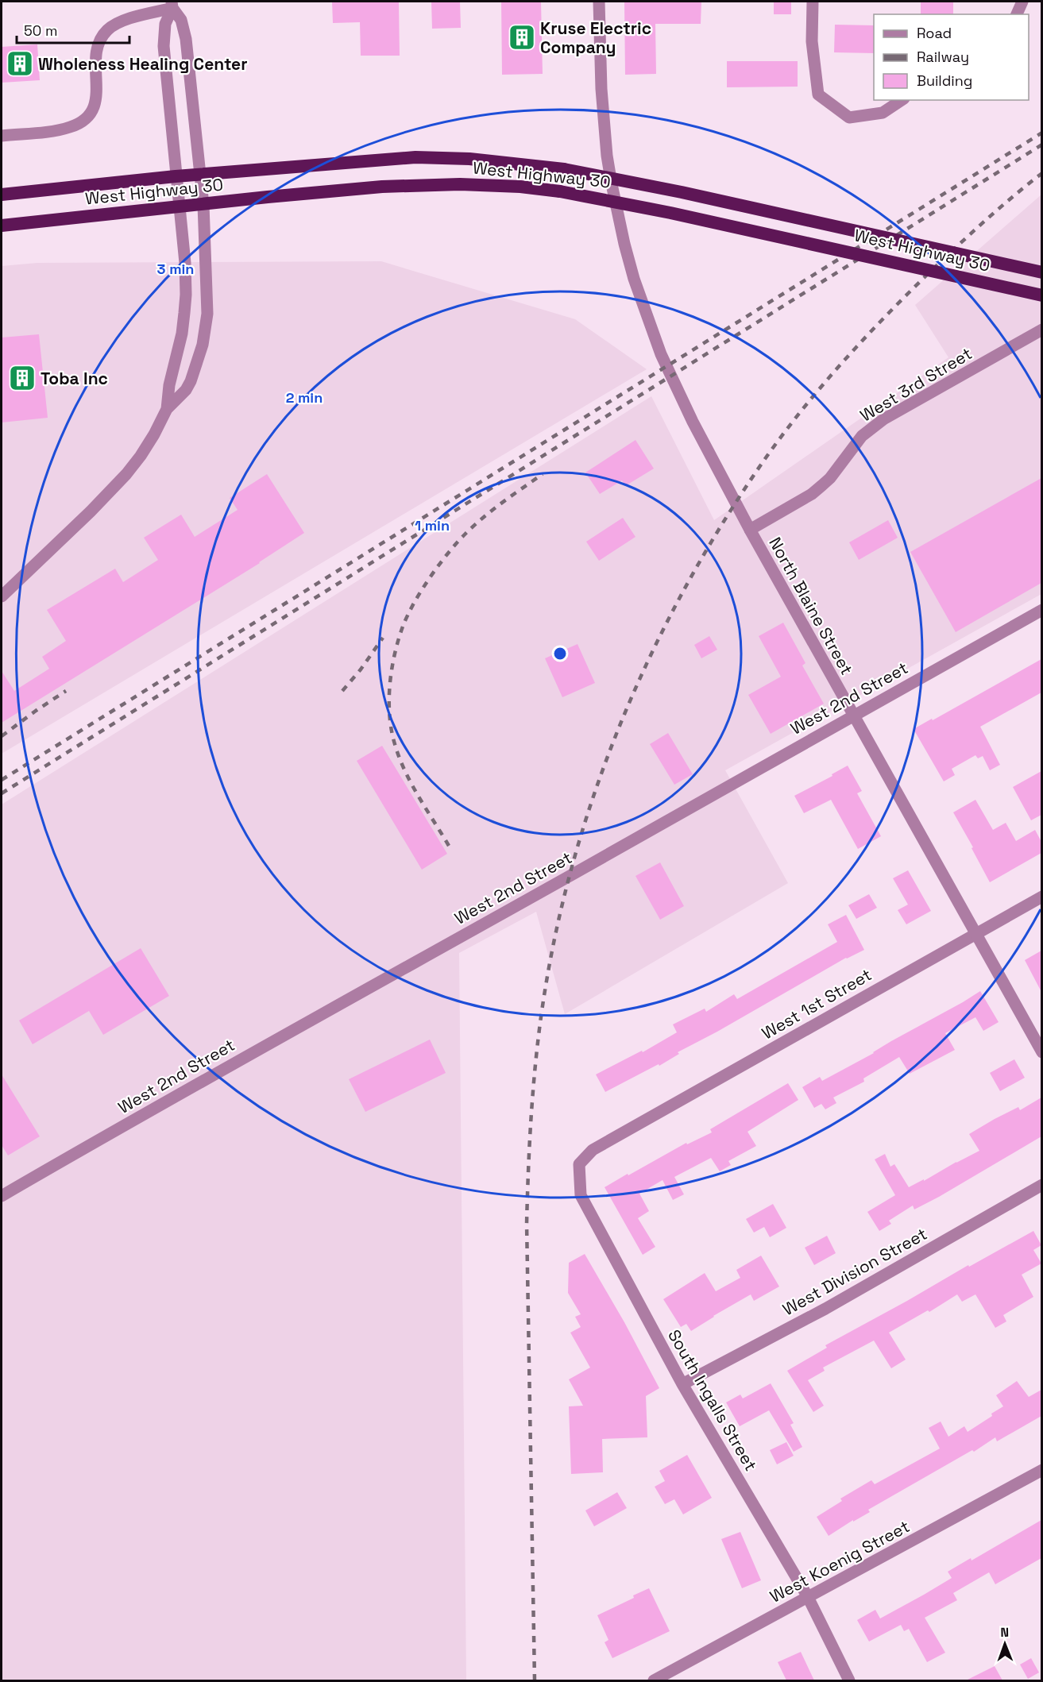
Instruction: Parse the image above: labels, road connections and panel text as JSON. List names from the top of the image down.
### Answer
{
  "streets": {
    "highway": ["West Highway 30"],
    "street": [
      "West 3rd Street",
      "North Blaine Street",
      "West 2nd Street",
      "West 1st Street",
      "West Division Street",
      "South Ingalls Street",
      "West Koenig Street"
    ]
  },
  "crossings": [
    ["West 3rd Street", "North Blaine Street"],
    ["North Blaine Street", "West 2nd Street"],
    ["North Blaine Street", "West 1st Street"],
    ["West 1st Street", "South Ingalls Street"],
    ["West Division Street", "South Ingalls Street"],
    ["South Ingalls Street", "West Koenig Street"]
  ],
  "places": {
    "building": ["Kruse Electric Company", "Wholeness Healing Center", "Toba Inc"]
  },
  "legend": ["Road", "Railway", "Building"],
  "scale_bar": "50 m",
  "north": "top",
  "rings": ["3 min", "2 min", "1 min"]
}
